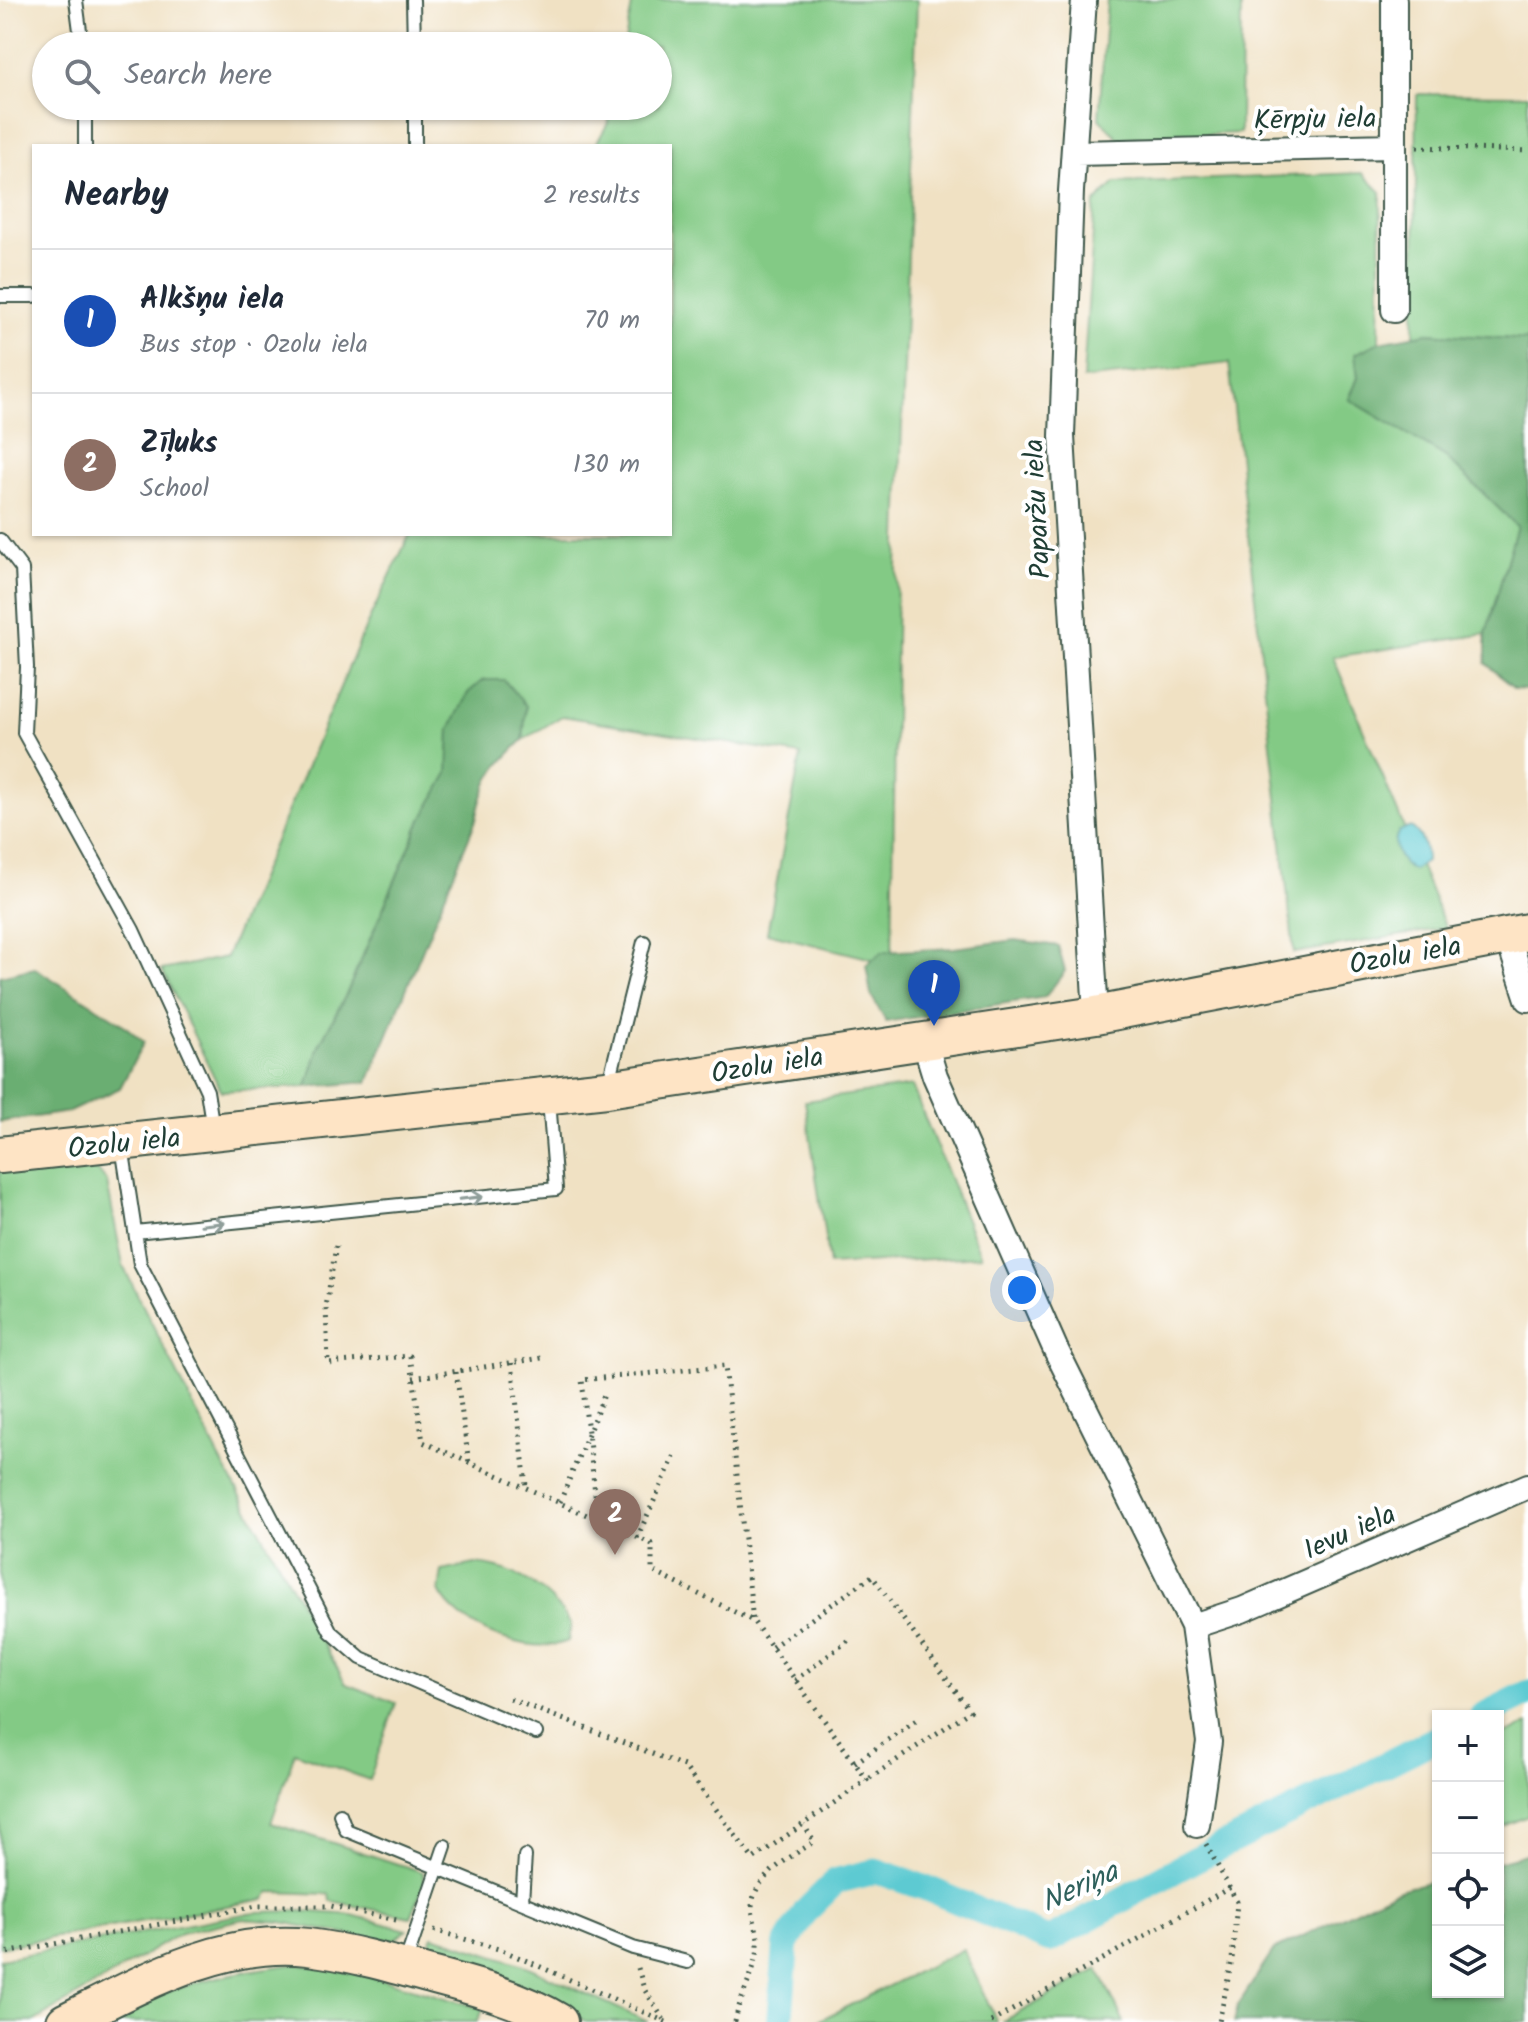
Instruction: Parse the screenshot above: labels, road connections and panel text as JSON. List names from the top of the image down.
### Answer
{
  "streets": {
    "main road": ["Ozolu iela"],
    "street": ["Ķērpju iela", "Paparžu iela", "Ievu iela"]
  },
  "crossings": [
    ["Ķērpju iela", "Paparžu iela"],
    ["Paparžu iela", "Ozolu iela"]
  ],
  "water": ["Neriņa"],
  "page": {
    "search": "Search here",
    "heading": ["Nearby", "2 results"],
    "list": [
      {
        "mark": "1",
        "name": "Alkšņu iela",
        "note": "Bus stop · Ozolu iela",
        "value": "70 m"
      },
      {
        "mark": "2",
        "name": "Zīļuks",
        "note": "School",
        "value": "130 m"
      }
    ],
    "pins": ["1", "2"],
    "map_buttons": ["+", "−"]
  }
}
